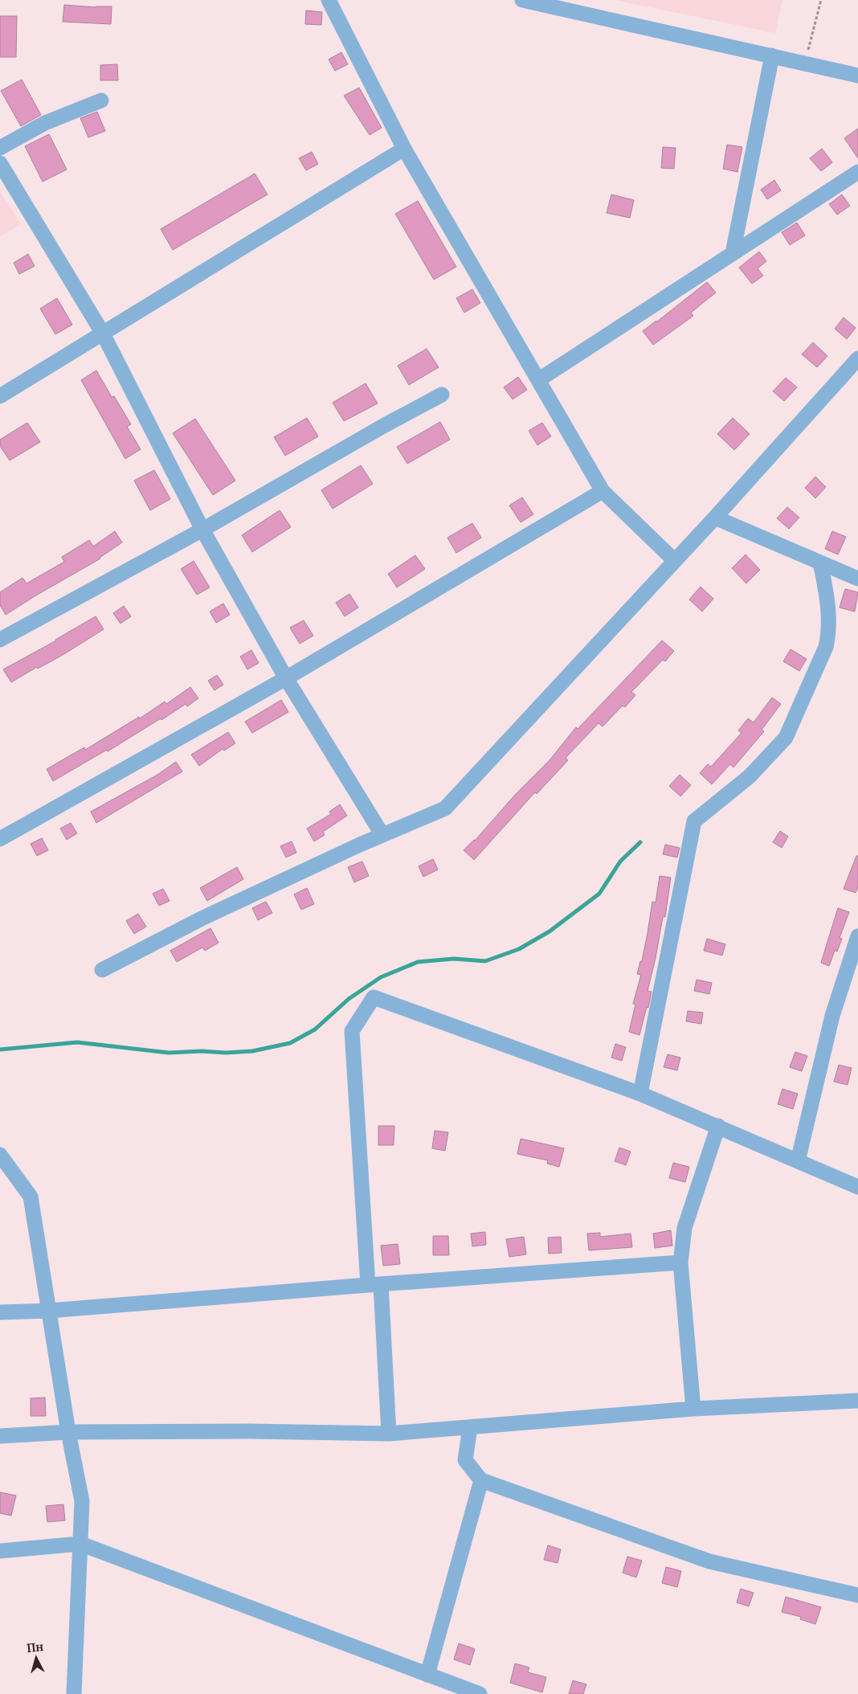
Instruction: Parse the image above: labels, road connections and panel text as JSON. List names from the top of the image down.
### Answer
{
  "north": "top"
}
